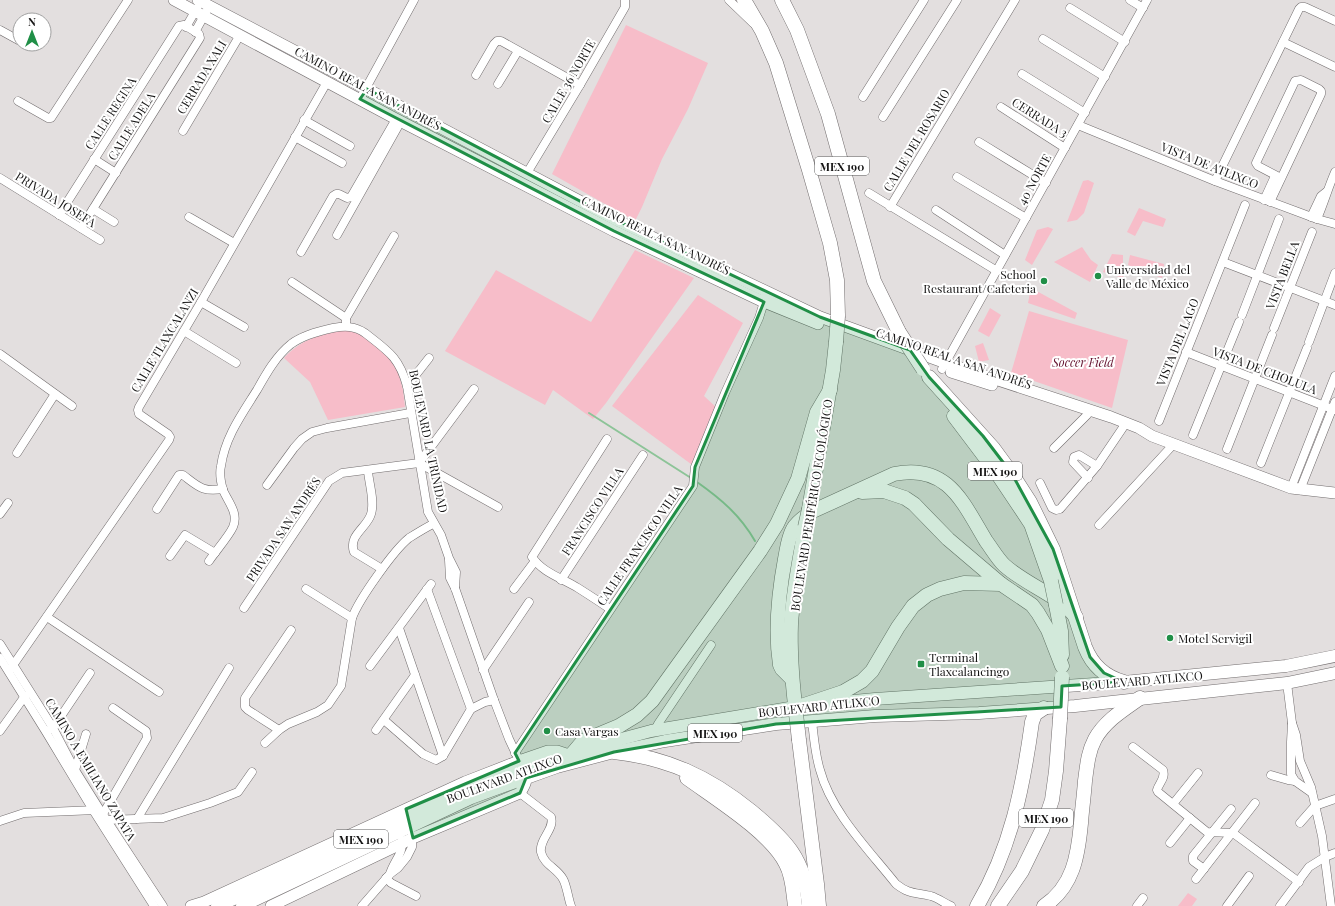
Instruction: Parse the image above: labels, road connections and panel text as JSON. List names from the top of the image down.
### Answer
{
  "streets": {
    "highway": ["MEX 190", "BOULEVARD PERIFÉRICO ECOLÓGICO"],
    "main road": ["CAMINO REAL A SAN ANDRÉS", "BOULEVARD ATLIXCO"],
    "street": [
      "CERRADA XALI",
      "CALLE 36 NORTE",
      "CALLE REGINA",
      "CERRADA 3",
      "CALLE ADELA",
      "CALLE DEL ROSARIO",
      "VISTA DE ATLIXCO",
      "40 NORTE",
      "PRIVADA JOSEFA",
      "VISTA BELLA",
      "CALLE TLAXCALANZI",
      "VISTA DEL LAGO",
      "VISTA DE CHOLULA",
      "BOULEVARD LA TRINIDAD",
      "FRANCISCO VILLA",
      "PRIVADA SAN ANDRÉS",
      "CALLE FRANCISCO VILLA",
      "CAMINO A EMILIANO ZAPATA"
    ]
  },
  "crossings": [
    ["CERRADA XALI", "CAMINO REAL A SAN ANDRÉS"],
    ["CALLE 36 NORTE", "CAMINO REAL A SAN ANDRÉS"],
    ["CAMINO REAL A SAN ANDRÉS", "CALLE REGINA"],
    ["CAMINO REAL A SAN ANDRÉS", "CALLE ADELA"],
    ["CAMINO REAL A SAN ANDRÉS", "40 NORTE"],
    ["CAMINO REAL A SAN ANDRÉS", "CALLE TLAXCALANZI"],
    ["CAMINO REAL A SAN ANDRÉS", "CALLE FRANCISCO VILLA"],
    ["CALLE REGINA", "CALLE ADELA"],
    ["CALLE REGINA", "PRIVADA JOSEFA"],
    ["CERRADA 3", "40 NORTE"],
    ["CALLE ADELA", "PRIVADA JOSEFA"],
    ["CALLE DEL ROSARIO", "40 NORTE"],
    ["VISTA DE ATLIXCO", "40 NORTE"],
    ["MEX 190", "BOULEVARD LA TRINIDAD"],
    ["MEX 190", "BOULEVARD PERIFÉRICO ECOLÓGICO"],
    ["MEX 190", "CALLE FRANCISCO VILLA"],
    ["MEX 190", "BOULEVARD ATLIXCO"],
    ["VISTA BELLA", "VISTA DE CHOLULA"],
    ["CALLE TLAXCALANZI", "CAMINO A EMILIANO ZAPATA"],
    ["VISTA DEL LAGO", "VISTA DE CHOLULA"],
    ["BOULEVARD LA TRINIDAD", "PRIVADA SAN ANDRÉS"],
    ["BOULEVARD LA TRINIDAD", "CALLE FRANCISCO VILLA"],
    ["BOULEVARD LA TRINIDAD", "BOULEVARD ATLIXCO"],
    ["BOULEVARD PERIFÉRICO ECOLÓGICO", "BOULEVARD ATLIXCO"],
    ["CALLE FRANCISCO VILLA", "BOULEVARD ATLIXCO"]
  ],
  "parks": ["Soccer Field"],
  "places": {
    "other": [
      "Universidad del Valle de México",
      "School Restaurant/Cafeteria",
      "Motel Servigil",
      "Casa Vargas"
    ],
    "transit": ["Terminal Tlaxcalancingo"]
  },
  "north": "top"
}
